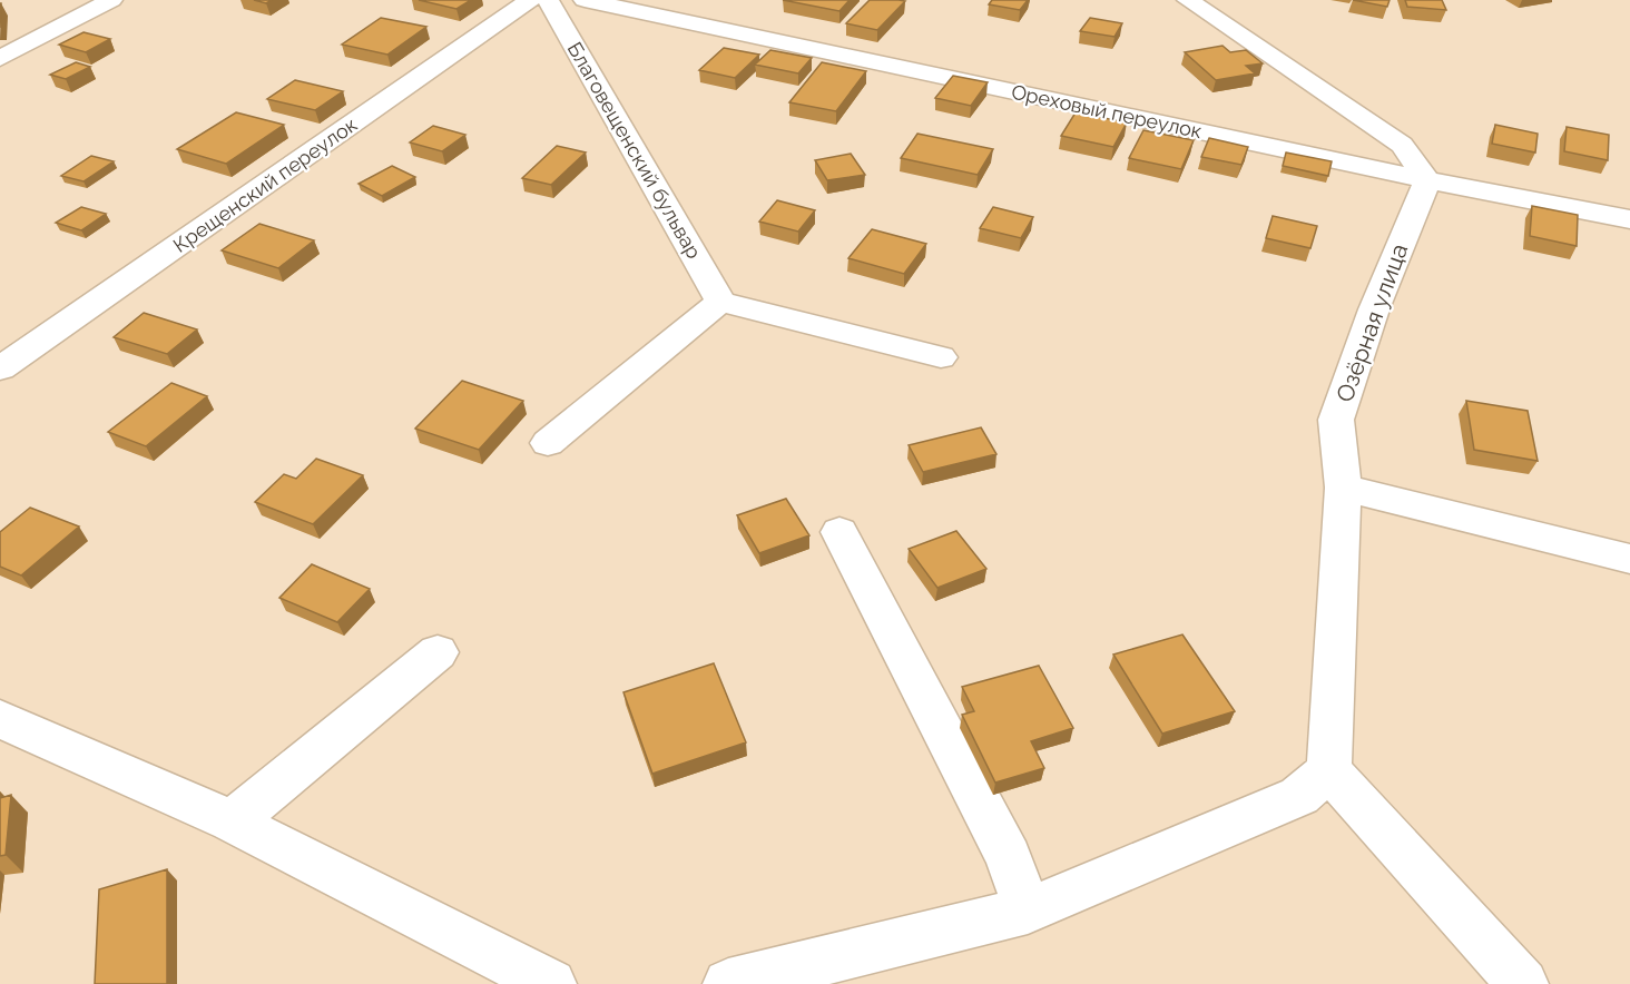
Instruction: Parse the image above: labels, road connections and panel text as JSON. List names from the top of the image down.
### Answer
{
  "streets": {
    "street": [
      "Ореховый переулок",
      "Благовещенский бульвар",
      "Крещенский переулок",
      "Озёрная улица"
    ]
  },
  "crossings": [
    ["Ореховый переулок", "Озёрная улица"]
  ]
}
